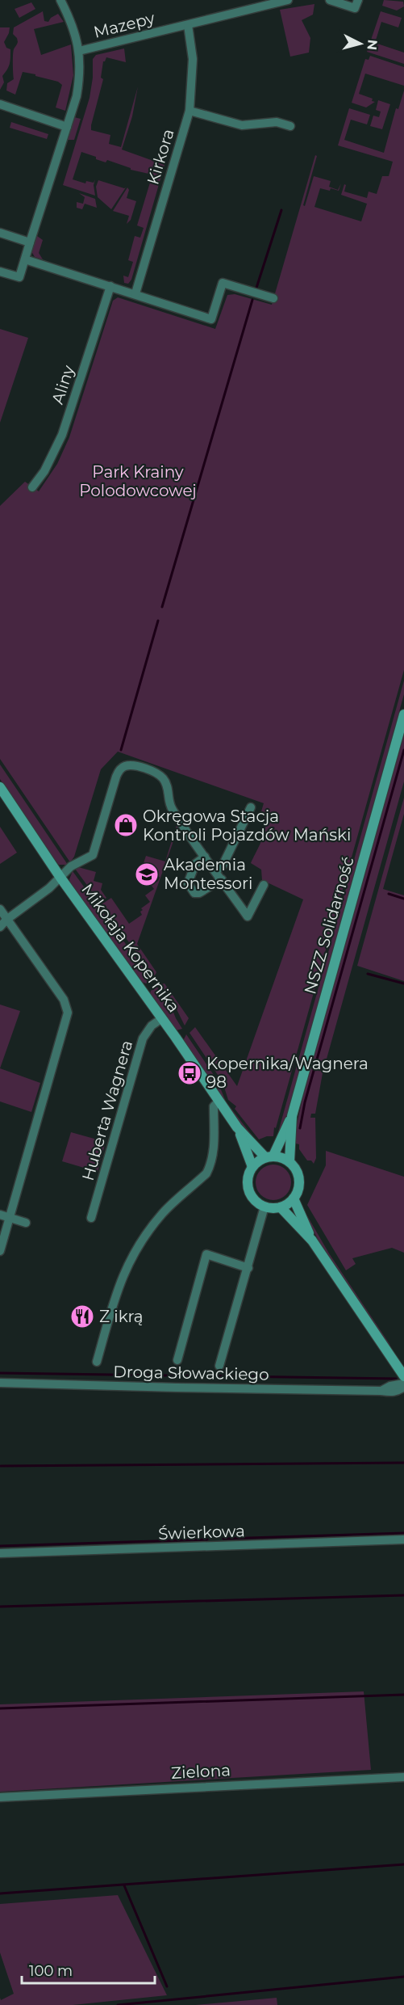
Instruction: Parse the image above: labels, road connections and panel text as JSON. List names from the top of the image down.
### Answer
{
  "streets": {
    "main road": ["NSZZ Solidarność", "Mikołaja Kopernika"],
    "street": [
      "Mazepy",
      "Kirkora",
      "Aliny",
      "Huberta Wagnera",
      "Droga Słowackiego",
      "Świerkowa",
      "Zielona"
    ]
  },
  "crossings": [
    ["Mazepy", "Kirkora"],
    ["NSZZ Solidarność", "Mikołaja Kopernika"],
    ["Mikołaja Kopernika", "Huberta Wagnera"]
  ],
  "parks": ["Park Krainy Polodowcowej"],
  "places": {
    "shop": ["Okręgowa Stacja Kontroli Pojazdów Mański"],
    "school or university": ["Akademia Montessori"],
    "bus stop": ["Kopernika/Wagnera 98"],
    "restaurant": ["Z ikrą"]
  },
  "scale_bar": "100 m",
  "north": "right"
}
